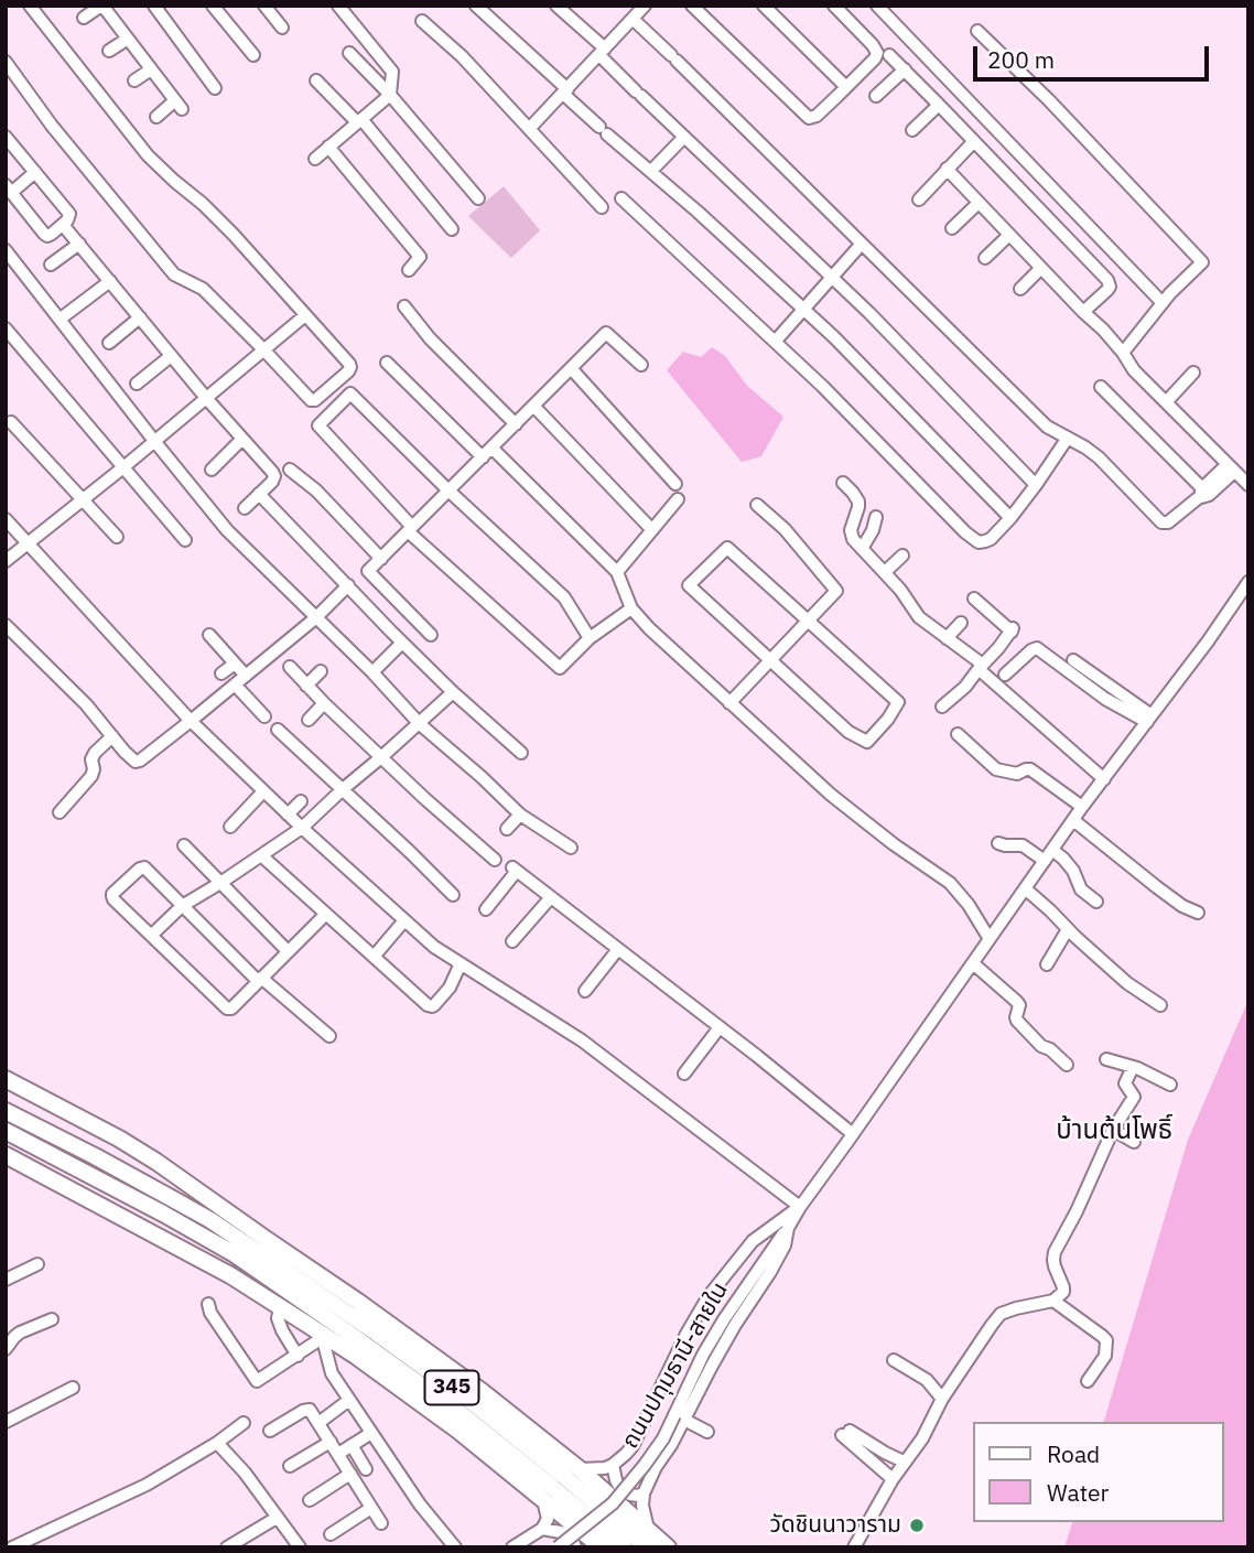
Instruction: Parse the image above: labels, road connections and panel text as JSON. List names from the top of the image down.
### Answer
{
  "streets": {
    "main road": ["345"],
    "street": ["ถนนปทุมธานี-สายใน"]
  },
  "districts": ["บ้านต้นโพธิ์"],
  "places": ["วัดชินนาวาราม"],
  "legend": ["Road", "Water"],
  "scale_bar": "200 m"
}
